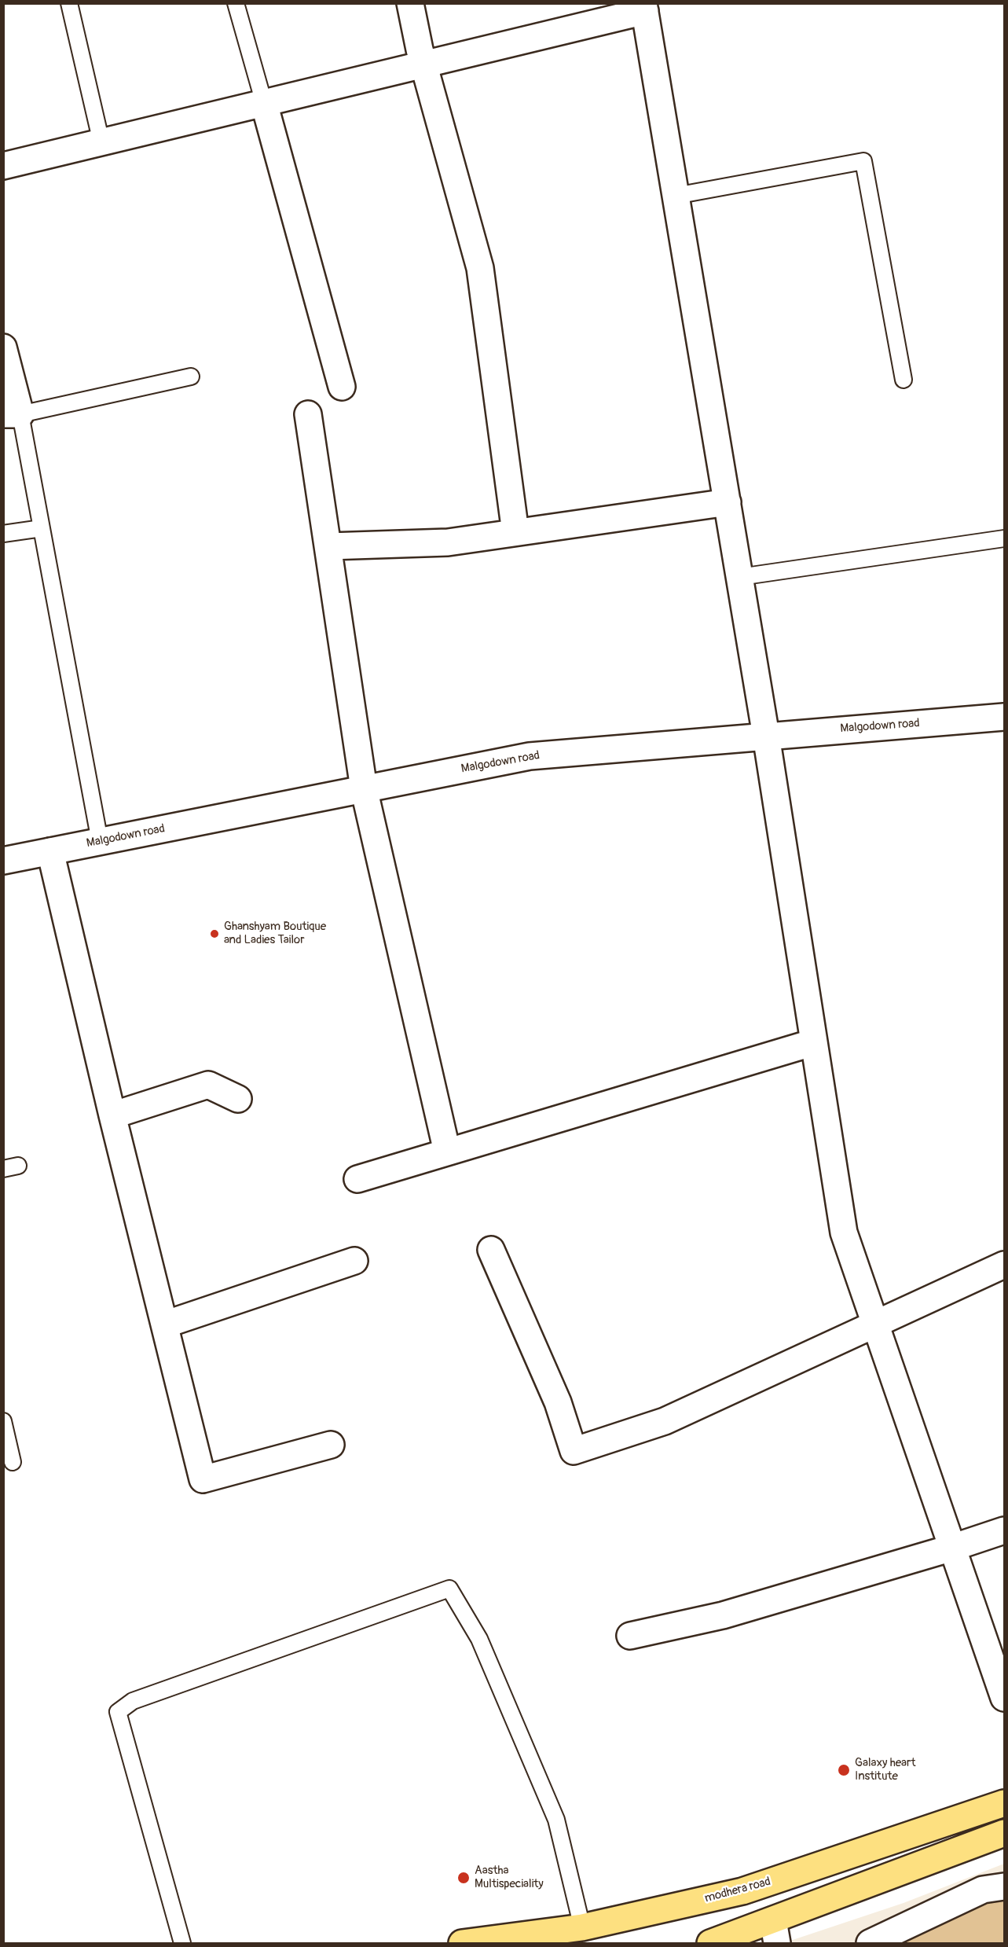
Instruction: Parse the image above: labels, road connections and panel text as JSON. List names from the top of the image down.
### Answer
{
  "streets": {
    "main road": ["modhera road"],
    "street": ["Malgodown road"]
  },
  "places": ["Ghanshyam Boutique and Ladies Tailor", "Galaxy heart Institute", "Aastha Multispeciality"]
}
